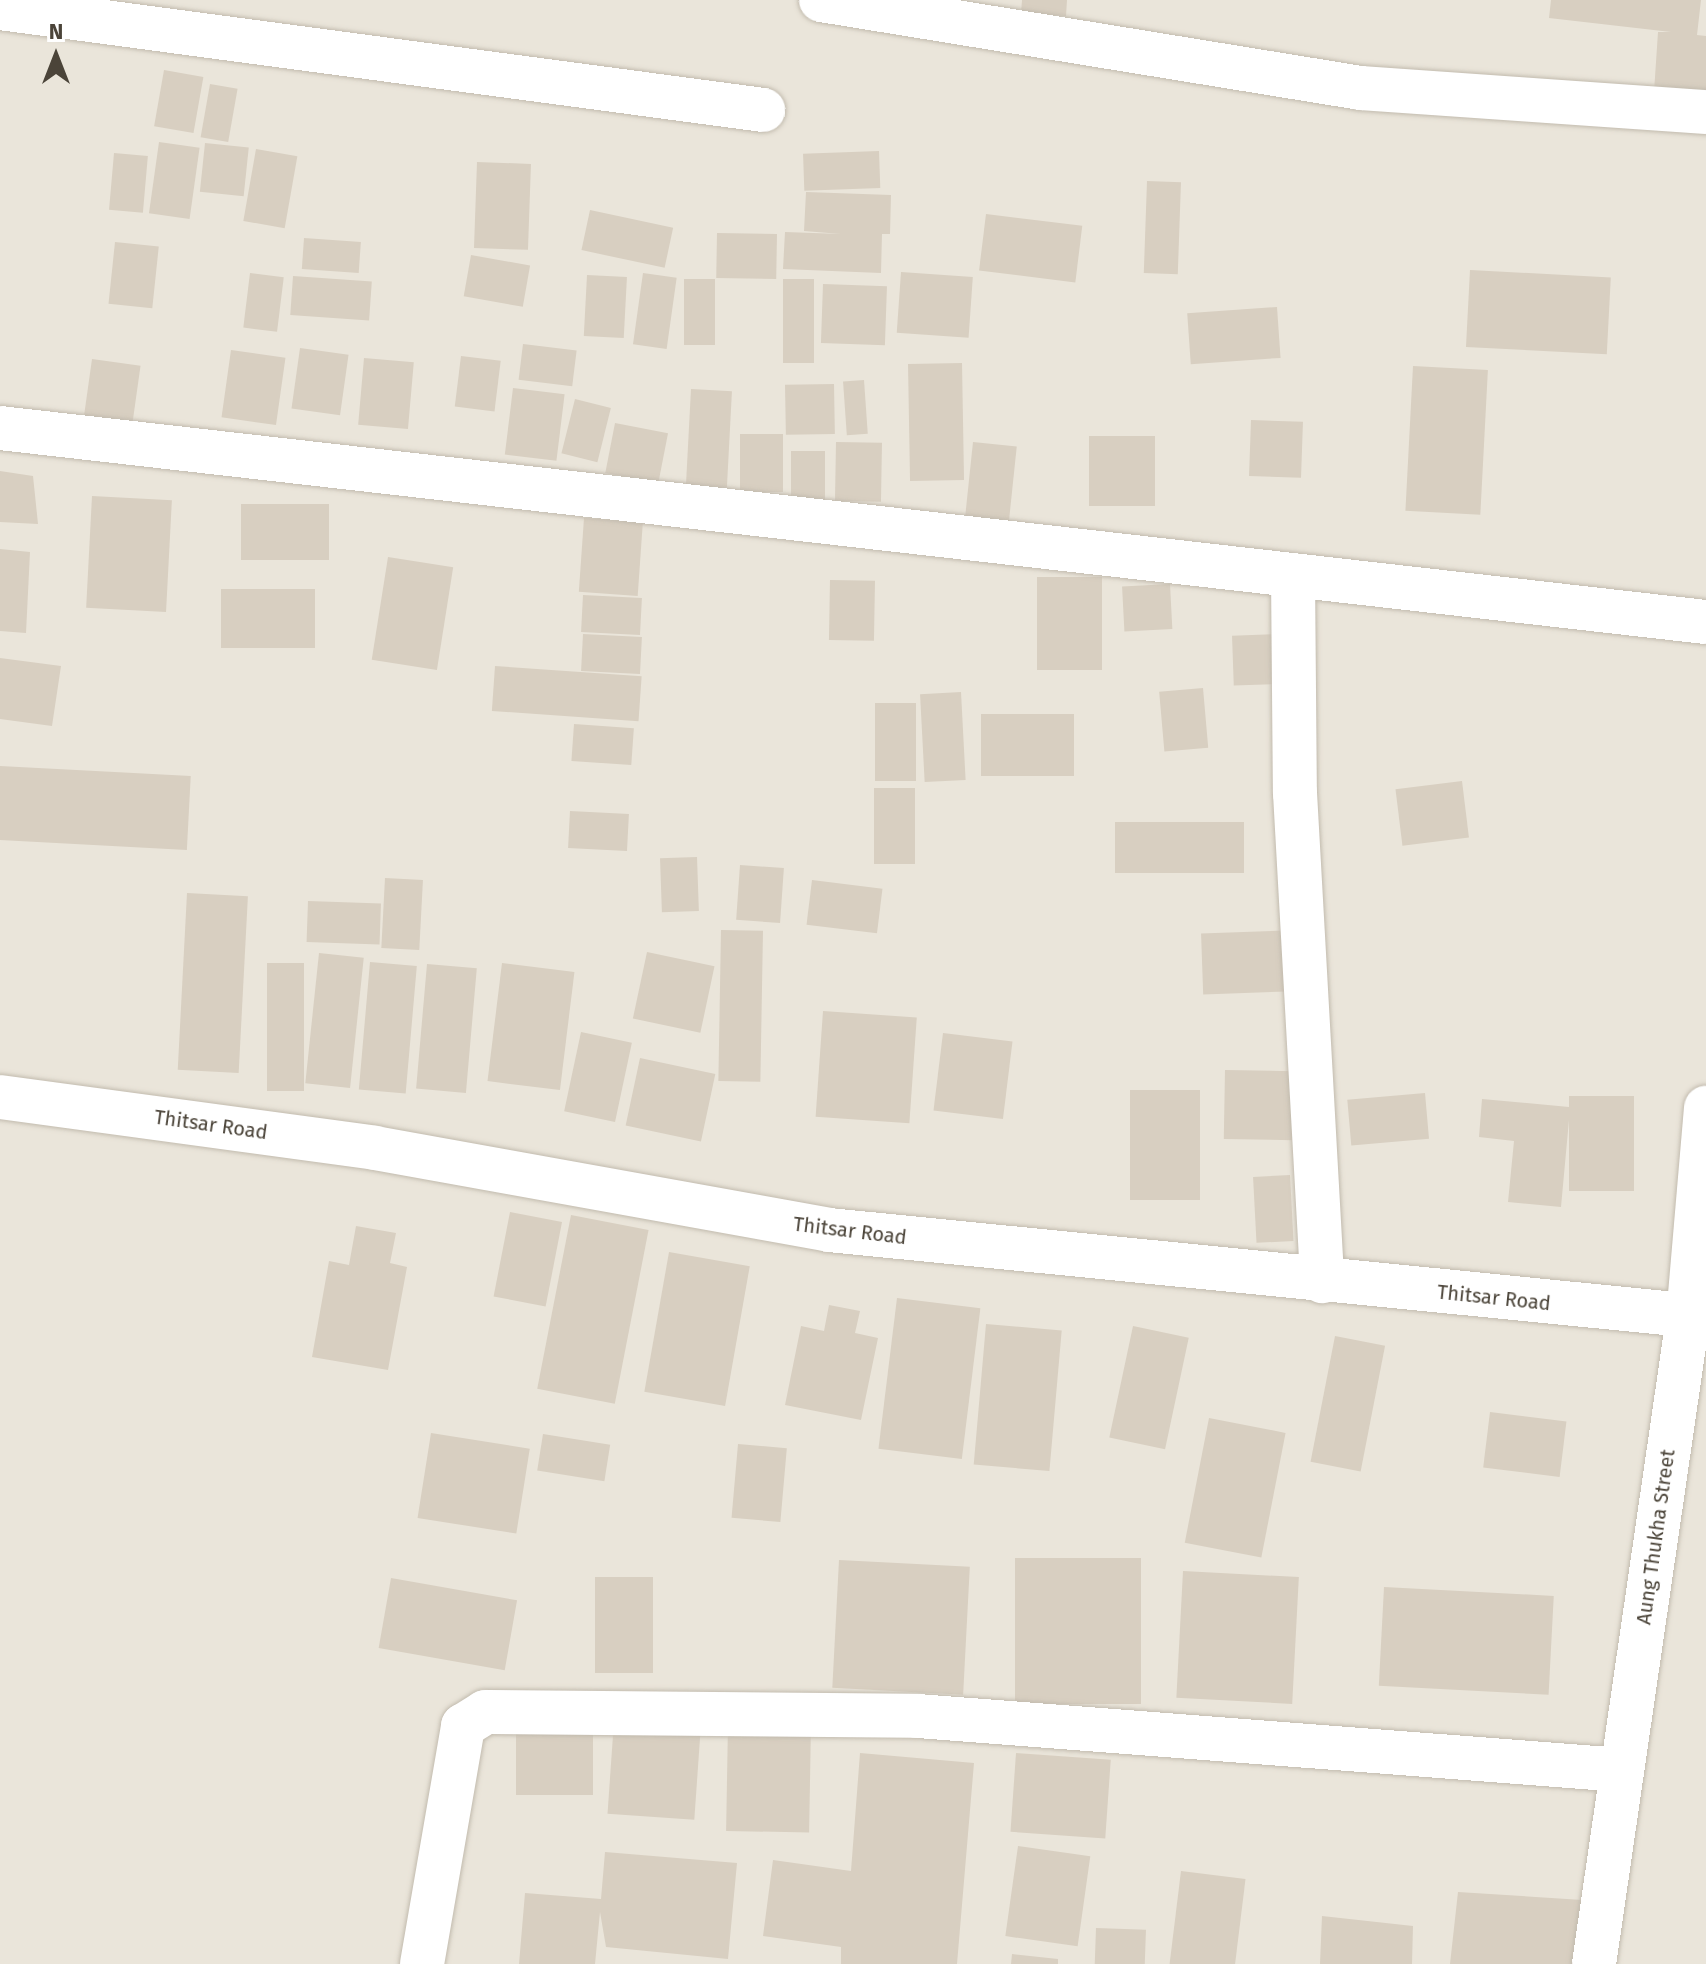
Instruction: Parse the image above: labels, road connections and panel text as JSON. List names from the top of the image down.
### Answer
{
  "streets": {
    "street": ["Thitsar Road", "Aung Thukha Street"]
  },
  "crossings": [
    ["Thitsar Road", "Aung Thukha Street"]
  ],
  "north": "top"
}
